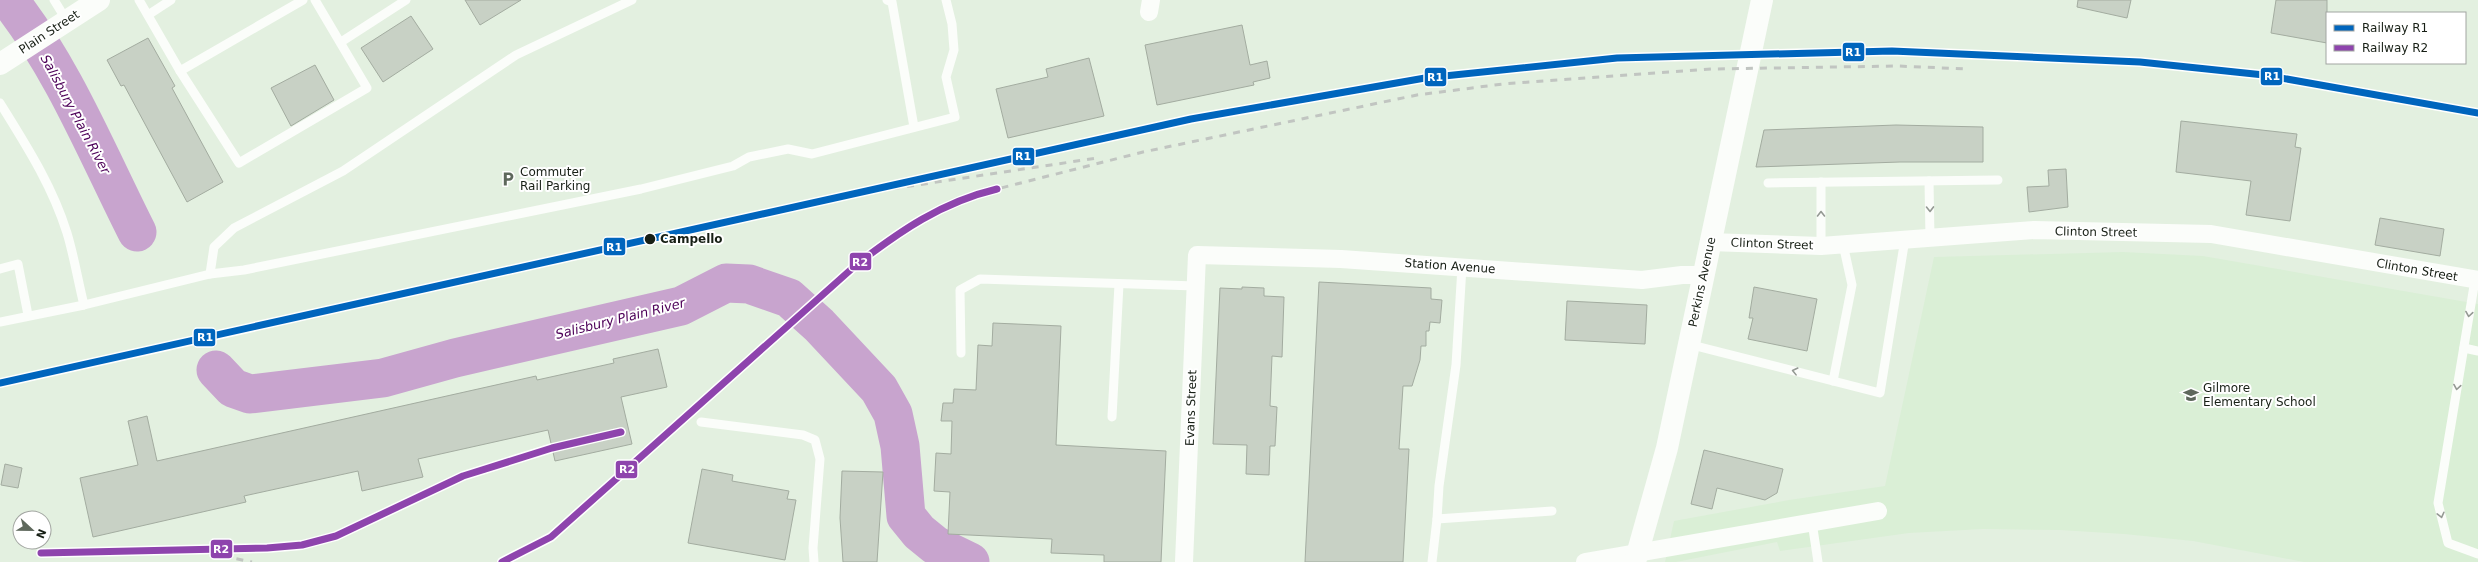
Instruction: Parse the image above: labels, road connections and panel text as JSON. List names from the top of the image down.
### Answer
{
  "streets": {
    "street": [
      "Plain Street",
      "Clinton Street",
      "Station Avenue",
      "Perkins Avenue",
      "Evans Street"
    ]
  },
  "crossings": [
    ["Clinton Street", "Perkins Avenue"],
    ["Station Avenue", "Perkins Avenue"],
    ["Station Avenue", "Evans Street"]
  ],
  "water": ["Salisbury Plain River"],
  "places": {
    "parking": ["Commuter Rail Parking"],
    "other": ["Campello"],
    "school or university": ["Gilmore Elementary School"]
  },
  "lines": ["rail line R1", "rail line R2"],
  "legend": ["Railway R1", "Railway R2"],
  "north": "right"
}
